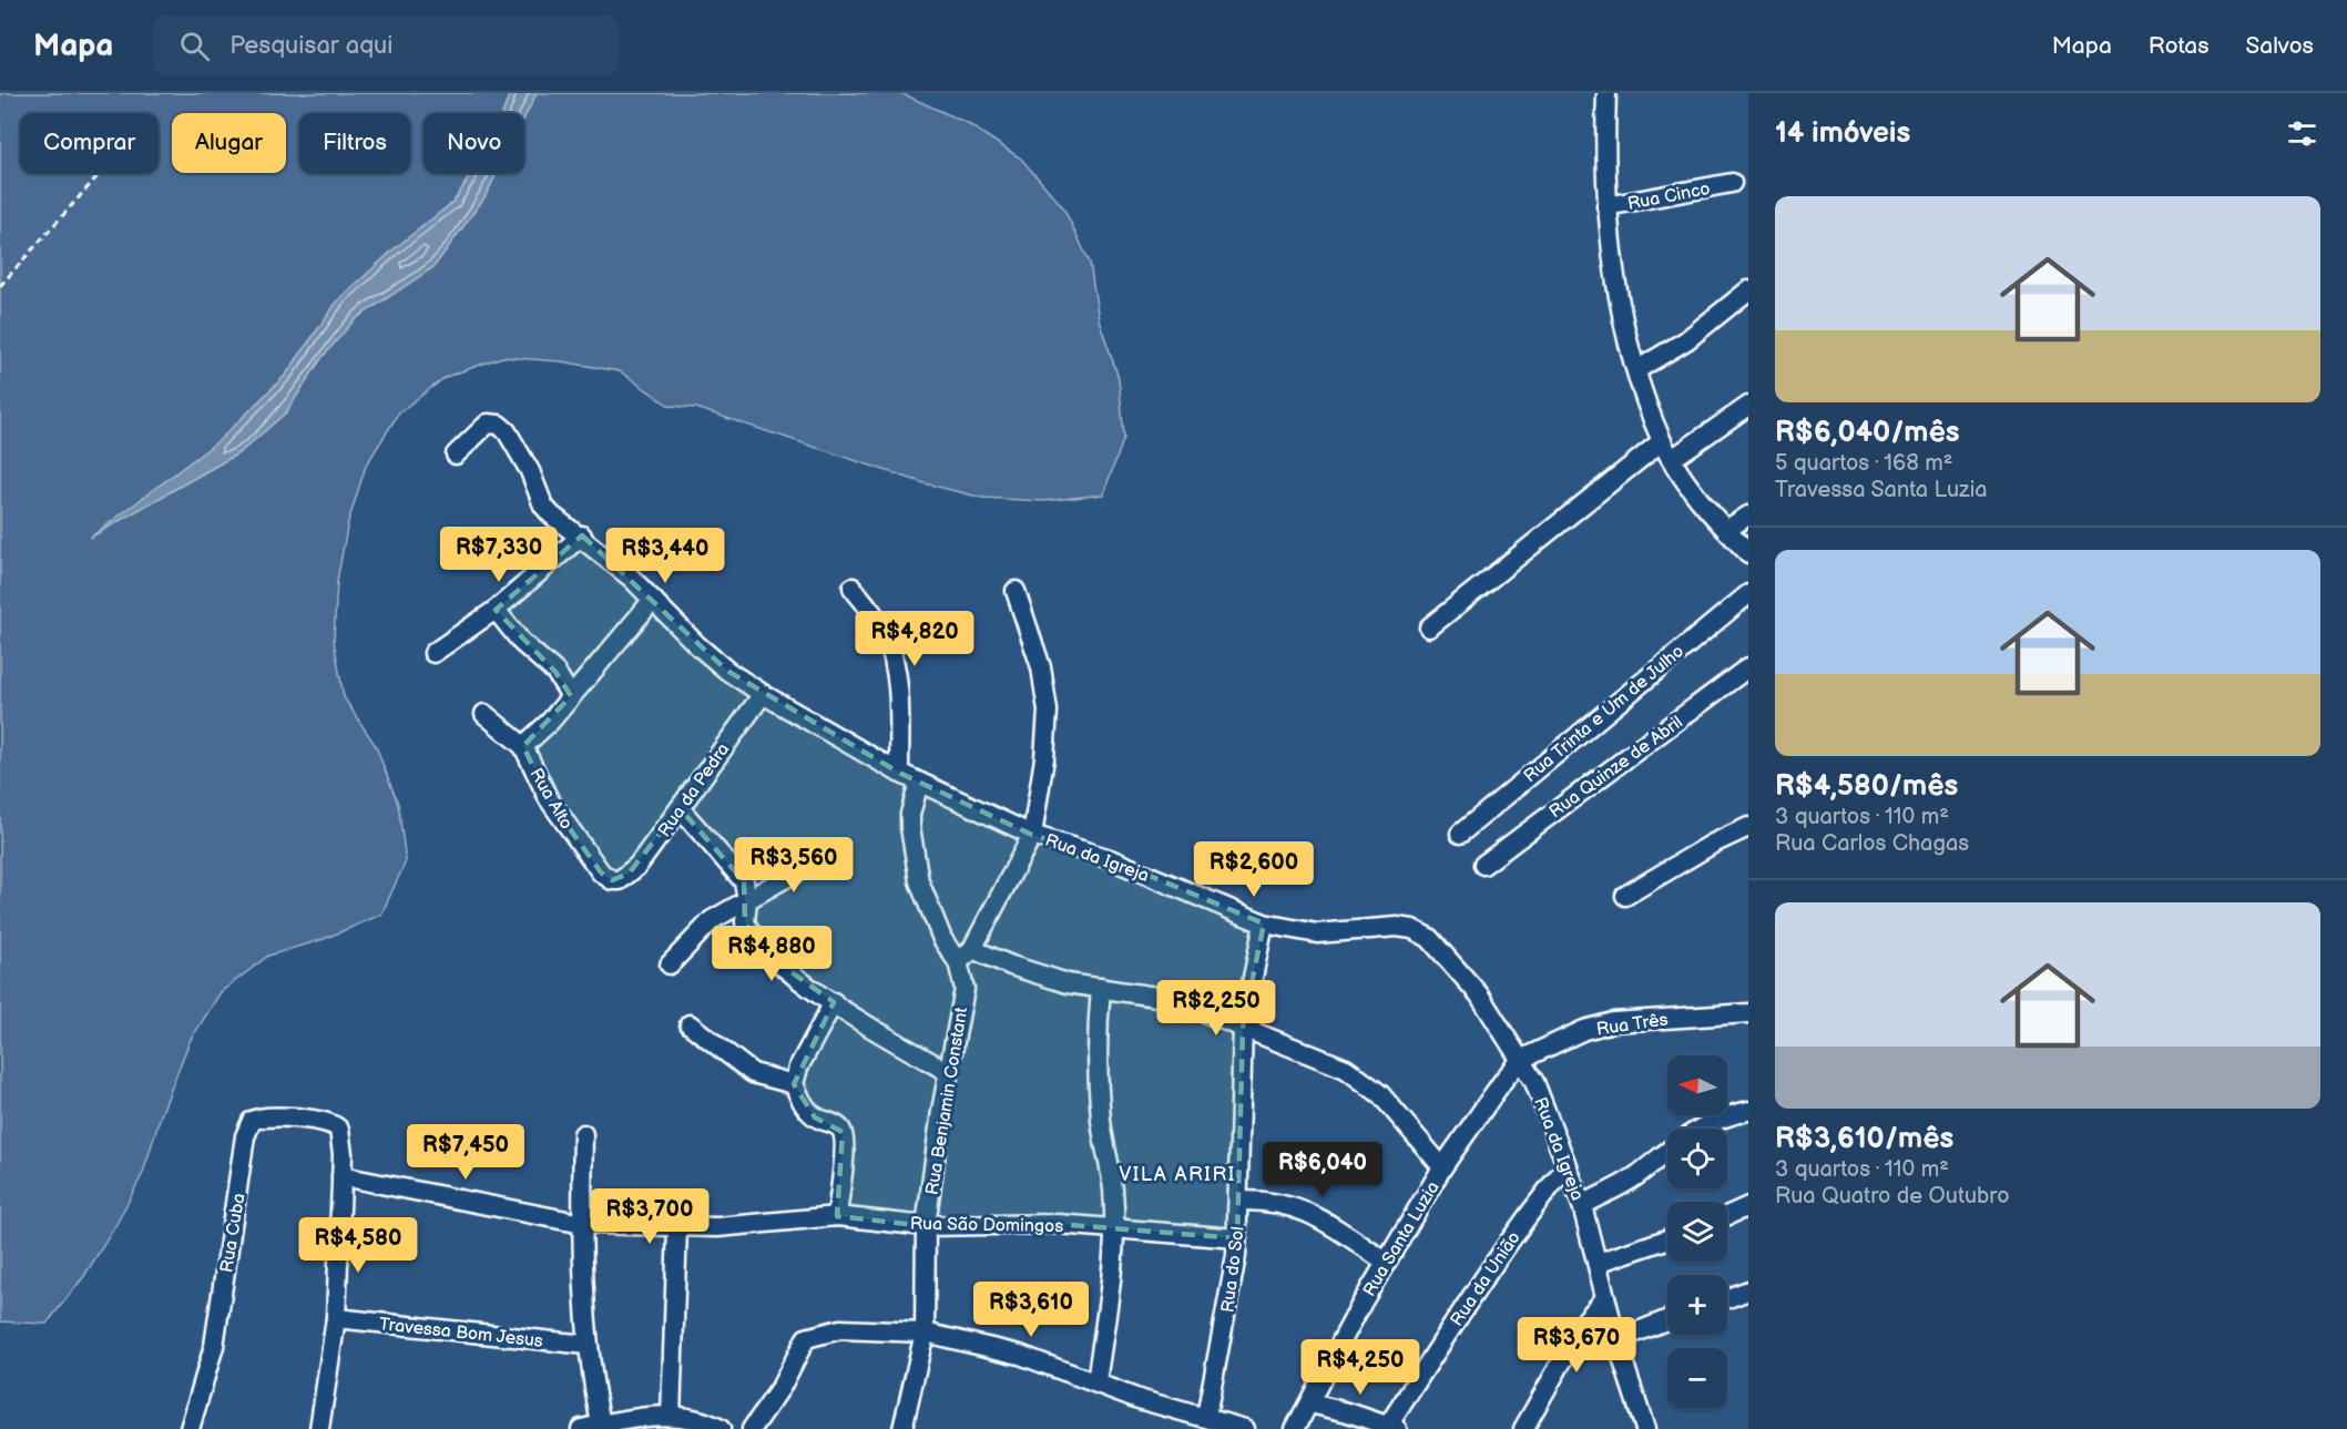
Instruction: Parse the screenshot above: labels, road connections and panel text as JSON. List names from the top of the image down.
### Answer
{
  "streets": {
    "street": [
      "Rua Cinco",
      "Rua Trinta e Um de Julho",
      "Rua Quinze de Abril",
      "Rua da Pedra",
      "Rua Alto",
      "Rua da Igreja",
      "Rua Três",
      "Rua Benjamin Constant",
      "Rua São Domingos",
      "Rua Cuba",
      "Rua Santa Luzia",
      "Rua do Sol",
      "Rua da União",
      "Travessa Bom Jesus"
    ]
  },
  "crossings": [
    ["Rua da Pedra", "Rua Alto"],
    ["Rua da Pedra", "Rua da Igreja"],
    ["Rua da Igreja", "Rua Três"],
    ["Rua da Igreja", "Rua Benjamin Constant"],
    ["Rua da Igreja", "Rua Santa Luzia"],
    ["Rua da Igreja", "Rua do Sol"],
    ["Rua da Igreja", "Rua da União"],
    ["Rua Três", "Rua Santa Luzia"],
    ["Rua Benjamin Constant", "Rua São Domingos"],
    ["Rua São Domingos", "Rua Cuba"],
    ["Rua São Domingos", "Rua do Sol"]
  ],
  "districts": ["VILA ARIRI"],
  "north": "left",
  "page": {
    "header": "Mapa",
    "search": "Pesquisar aqui",
    "nav": ["Mapa", "Rotas", "Salvos"],
    "heading": "14 imóveis",
    "chip": [
      "Comprar",
      "Alugar",
      "Filtros",
      "Novo"
    ],
    "list": [
      {
        "name": "R$6,040/mês",
        "note": "5 quartos · 168 m² · Travessa Santa Luzia"
      },
      {
        "name": "R$4,580/mês",
        "note": "3 quartos · 110 m² · Rua Carlos Chagas"
      },
      {
        "name": "R$3,610/mês",
        "note": "3 quartos · 110 m² · Rua Quatro de Outubro"
      }
    ],
    "price": [
      "R$7,330",
      "R$3,440",
      "R$4,820",
      "R$3,560",
      "R$2,600",
      "R$4,880",
      "R$2,250",
      "R$7,450",
      "R$6,040",
      "R$3,700",
      "R$4,580",
      "R$3,610",
      "R$3,670",
      "R$4,250"
    ],
    "map_buttons": ["+", "−"]
  }
}
